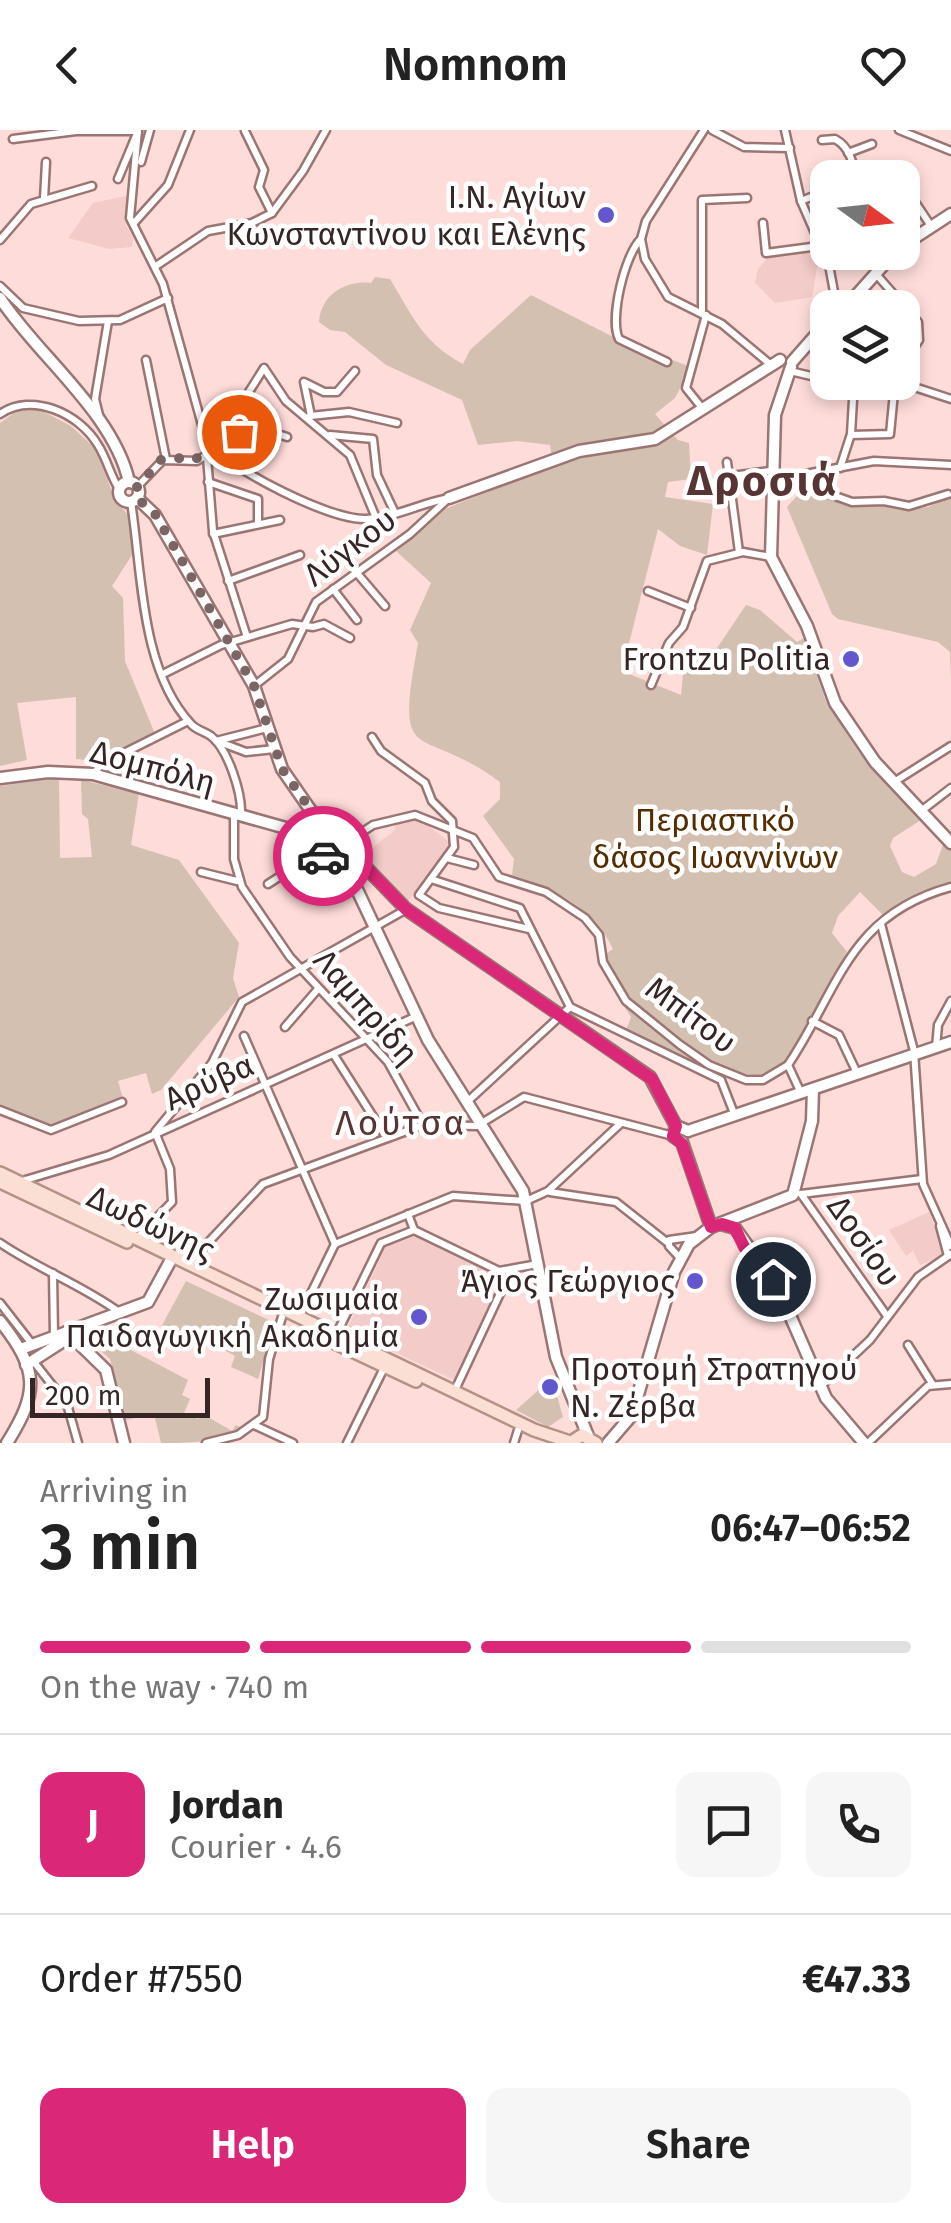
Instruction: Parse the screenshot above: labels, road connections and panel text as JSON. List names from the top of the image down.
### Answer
{
  "streets": {
    "main road": ["Δωδώνης"],
    "street": [
      "Λύγκου",
      "Δομπόλη",
      "Λαμπρίδη",
      "Μπίτου",
      "Αρύβα",
      "Δοσίου"
    ]
  },
  "crossings": [
    ["Δομπόλη", "Λαμπρίδη"],
    ["Λαμπρίδη", "Αρύβα"],
    ["Αρύβα", "Δωδώνης"]
  ],
  "districts": ["Δροσιά", "Λούτσα"],
  "parks": ["Περιαστικό δάσος Ιωαννίνων"],
  "places": [
    "Ι.Ν. Αγίων Κωνσταντίνου και Ελένης",
    "Frontzu Politia",
    "Άγιος Γεώργιος",
    "Ζωσιμαία Παιδαγωγική Ακαδημία",
    "Προτομή Στρατηγού Ν. Ζέρβα"
  ],
  "scale_bar": "200 m",
  "north": "right",
  "page": {
    "header": "Nomnom",
    "scale": "200 m",
    "heading": ["3 min", "Arriving in", "06:47–06:52"],
    "panel": [
      "Jordan",
      "Courier · 4.6",
      "Order #7550",
      "€47.33"
    ],
    "bar": "On the way · 740 m",
    "round": "J",
    "buttons": ["Help", "Share"]
  }
}
